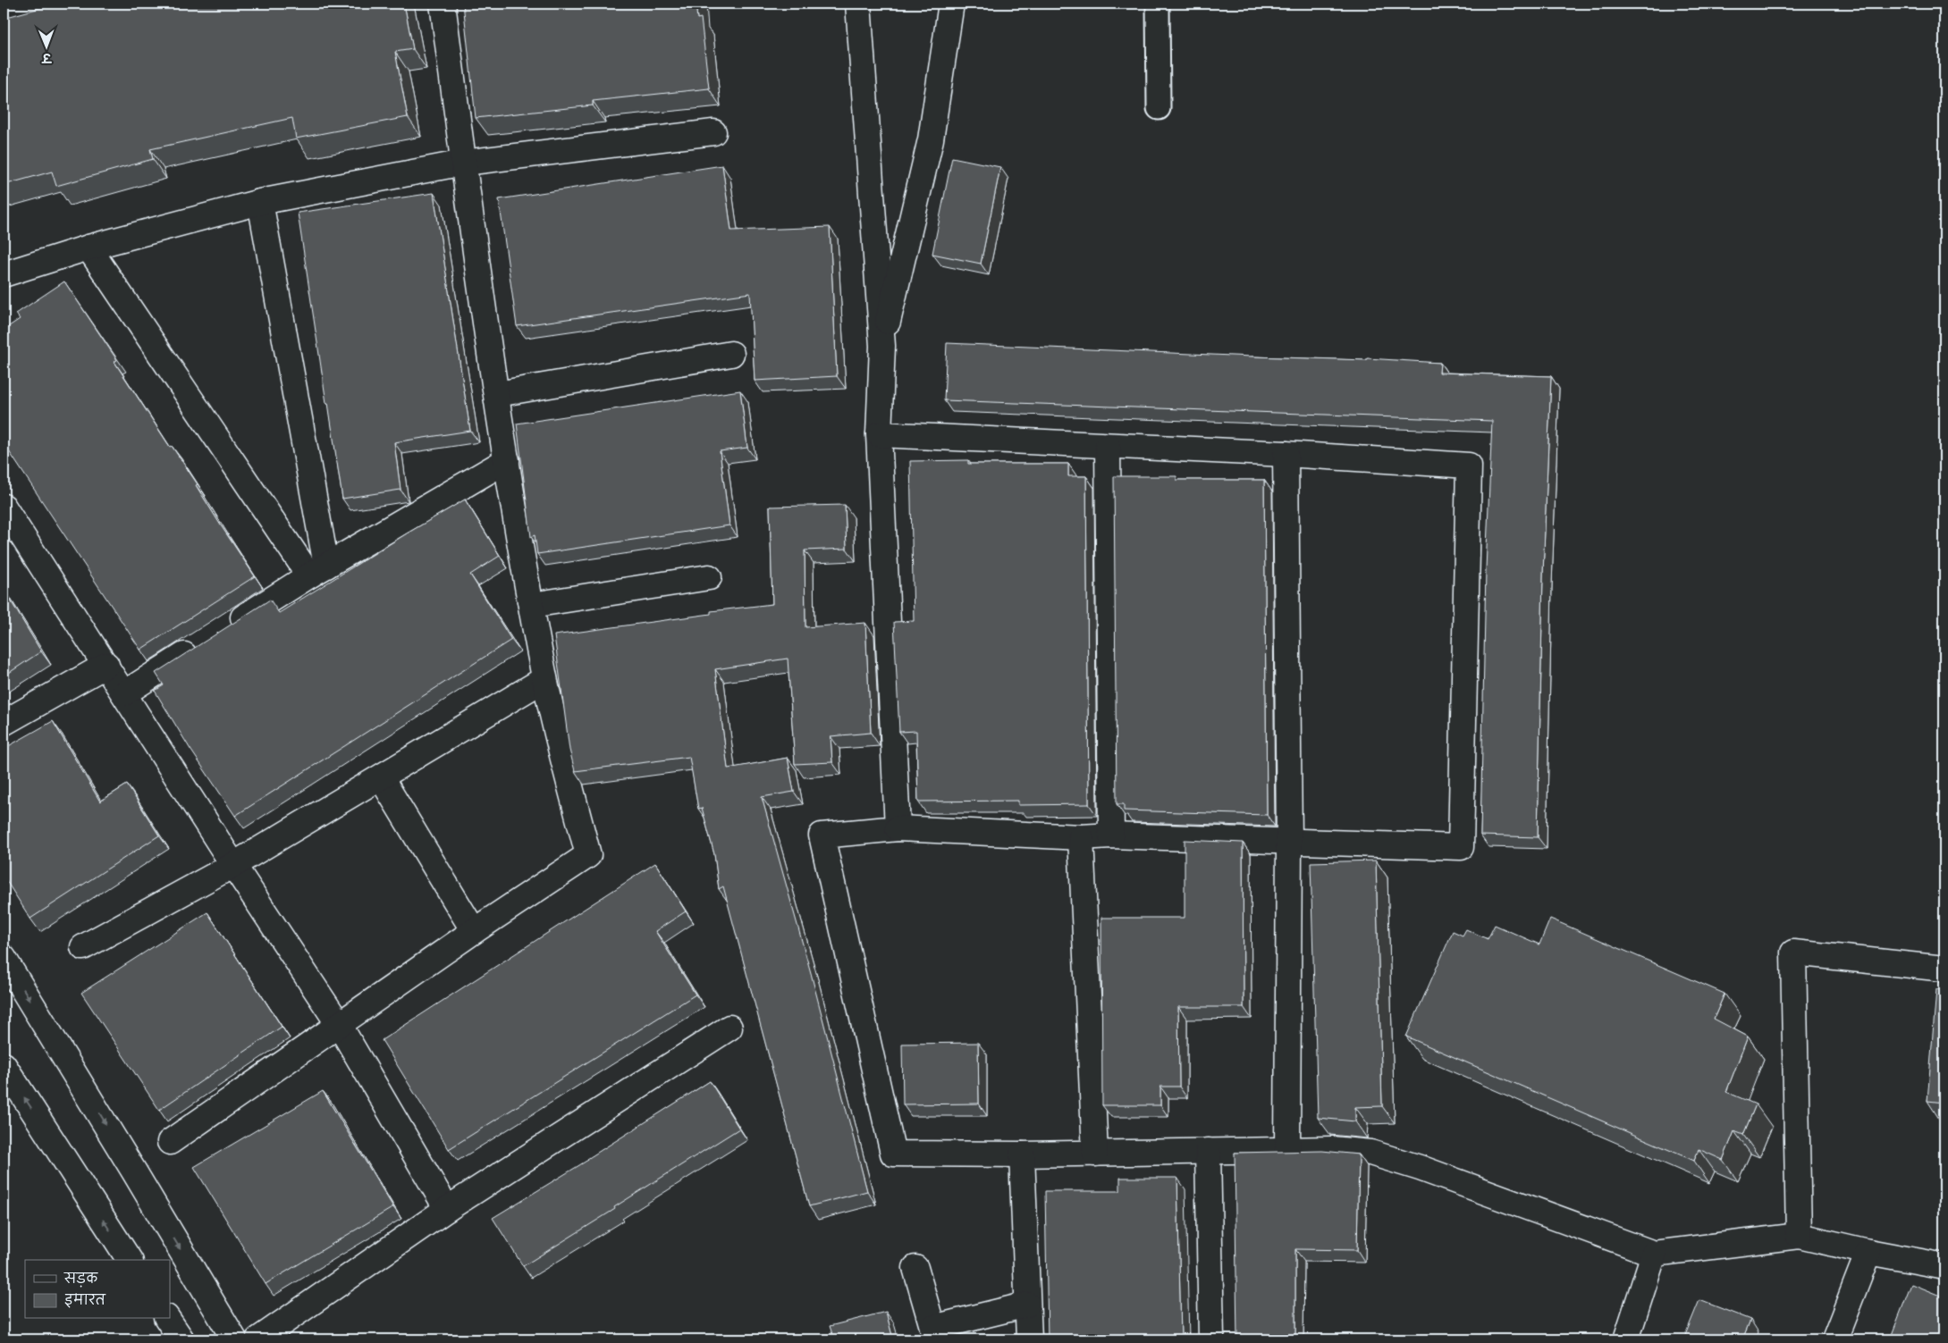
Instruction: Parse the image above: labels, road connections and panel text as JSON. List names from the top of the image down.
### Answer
{
  "legend": ["सड़क", "इमारत"],
  "north": "bottom"
}
